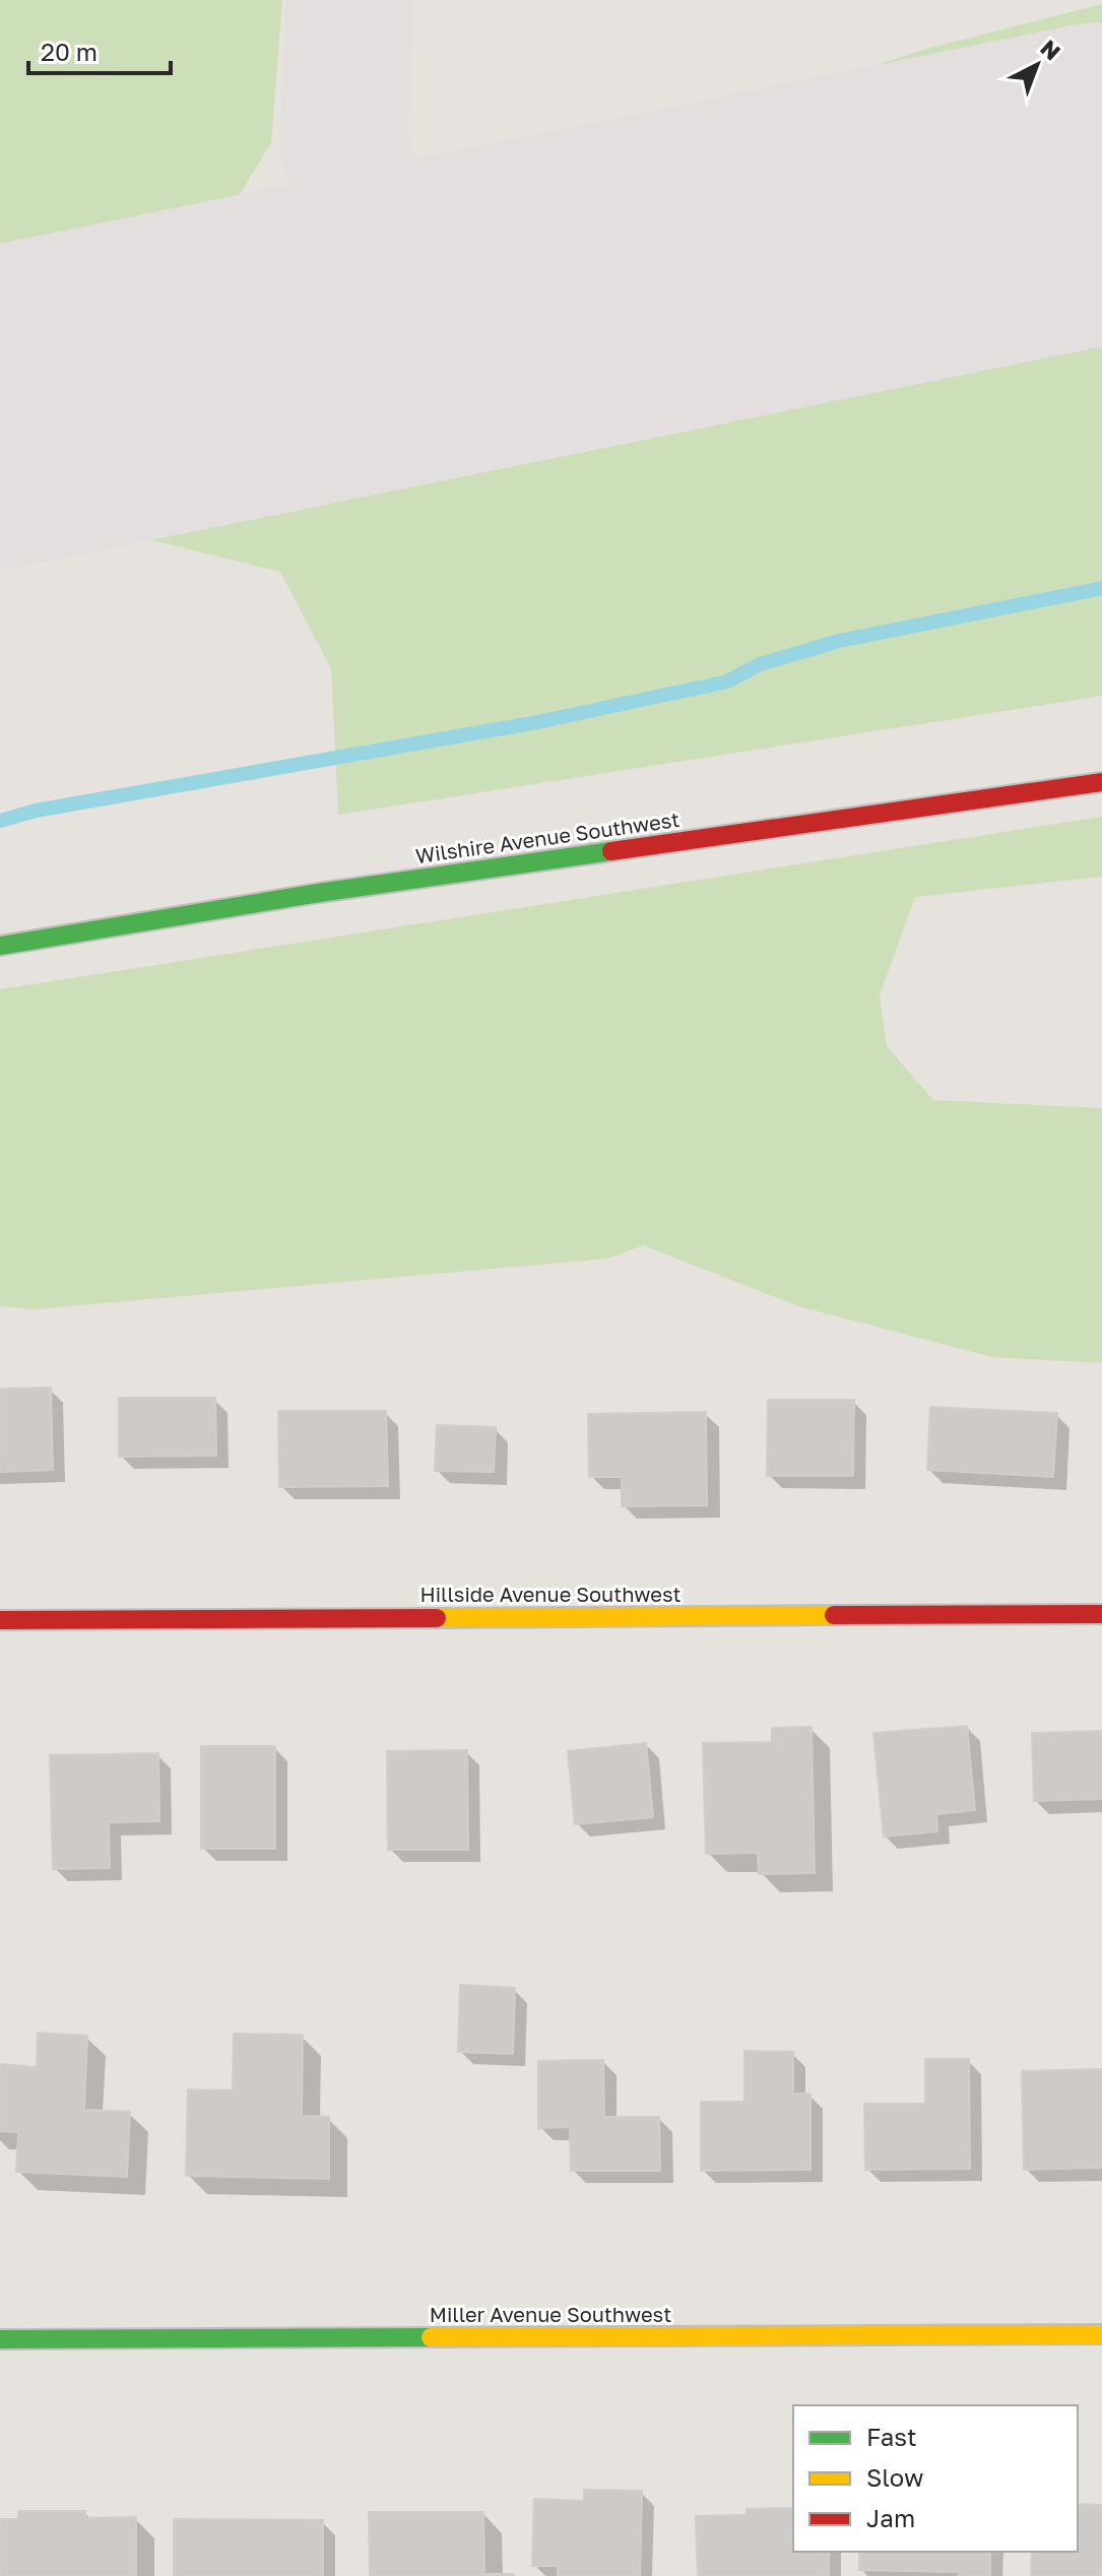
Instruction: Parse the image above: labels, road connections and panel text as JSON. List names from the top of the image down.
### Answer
{
  "streets": {
    "street": ["Wilshire Avenue Southwest", "Hillside Avenue Southwest", "Miller Avenue Southwest"]
  },
  "legend": ["Fast", "Slow", "Jam"],
  "scale_bar": "20 m",
  "north": "top right"
}
